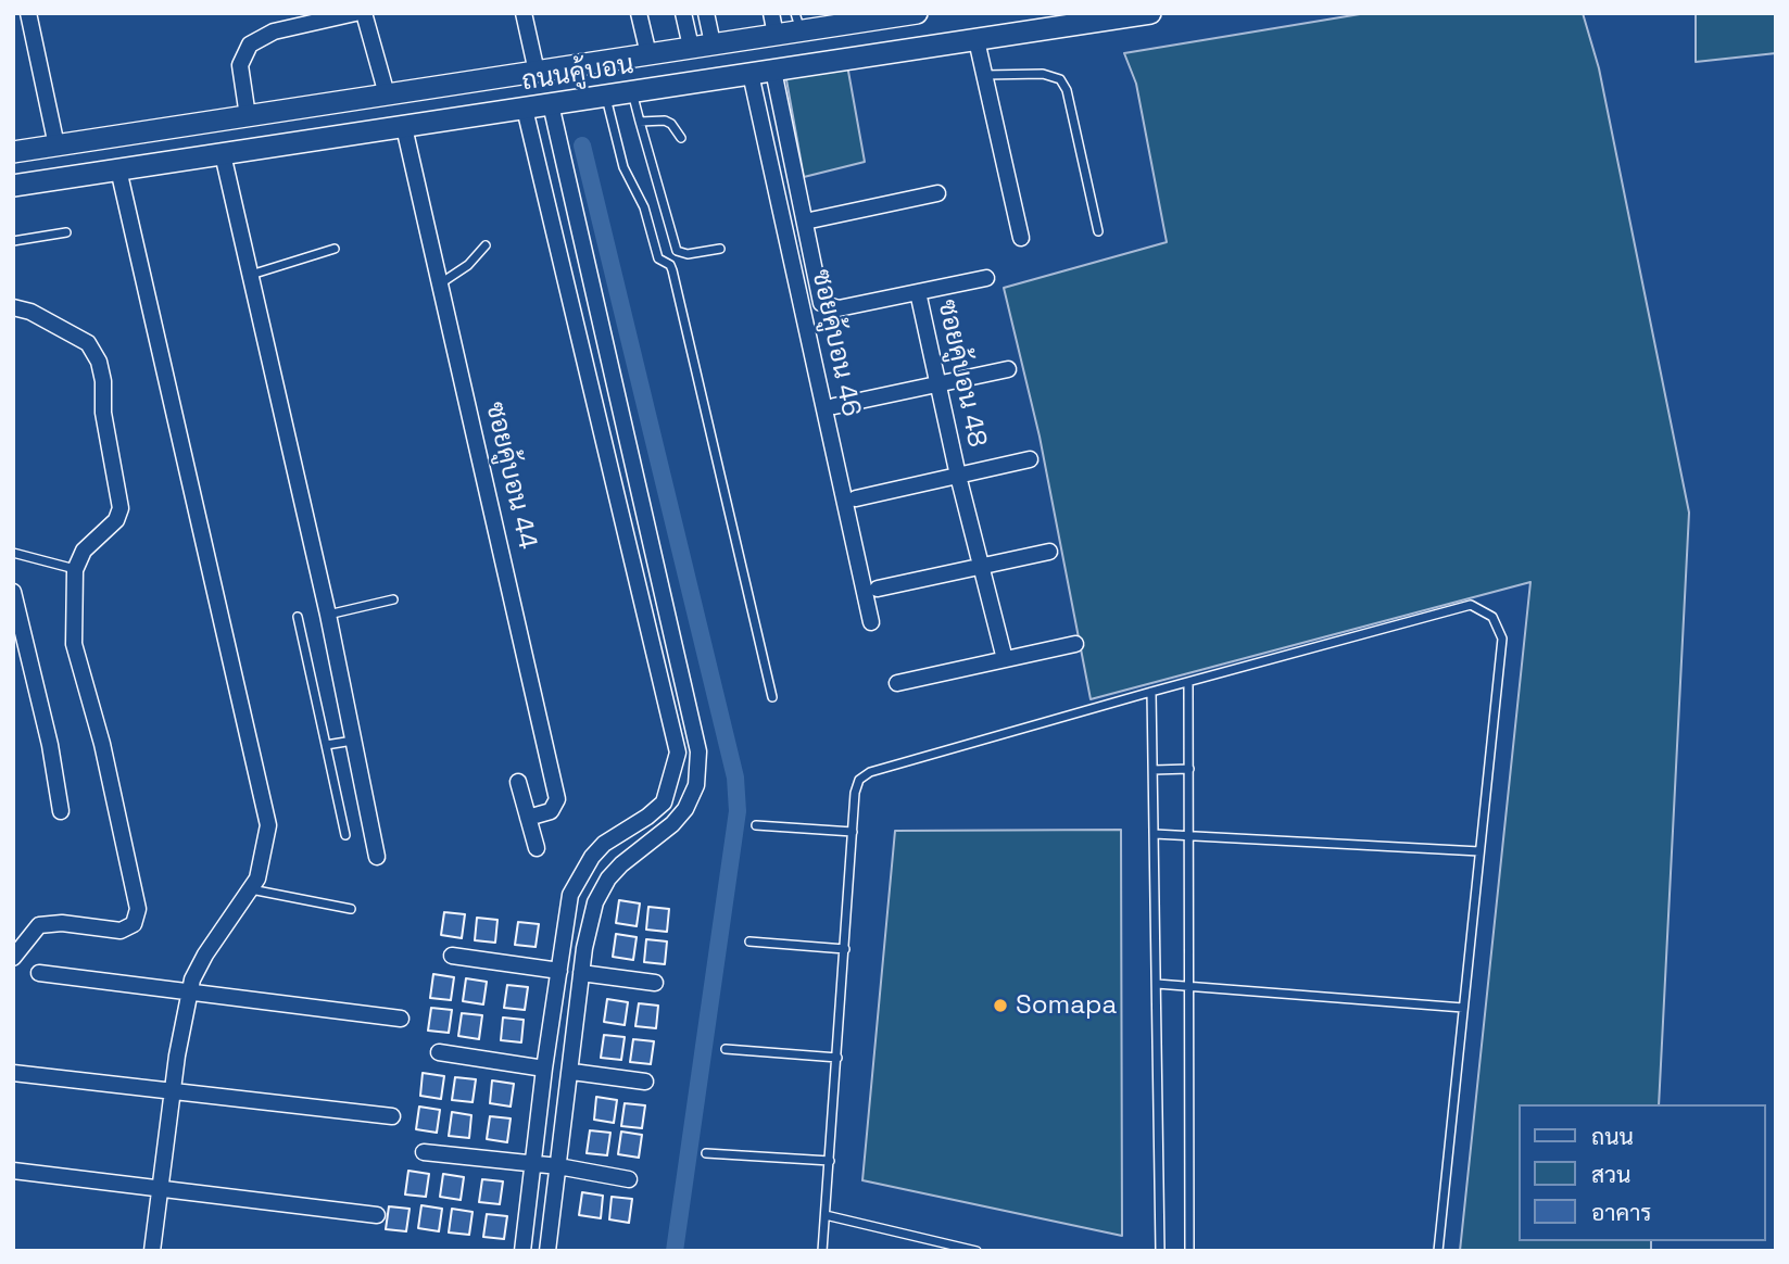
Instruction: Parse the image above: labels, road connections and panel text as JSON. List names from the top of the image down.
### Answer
{
  "streets": {
    "main road": ["ถนนคู้บอน"],
    "street": ["ซอยคู้บอน 46", "ซอยคู้บอน 48", "ซอยคู้บอน 44"]
  },
  "crossings": [
    ["ถนนคู้บอน", "ซอยคู้บอน 46"],
    ["ถนนคู้บอน", "ซอยคู้บอน 48"],
    ["ถนนคู้บอน", "ซอยคู้บอน 44"]
  ],
  "places": ["Somapa"],
  "legend": ["ถนน", "สวน", "อาคาร"]
}
